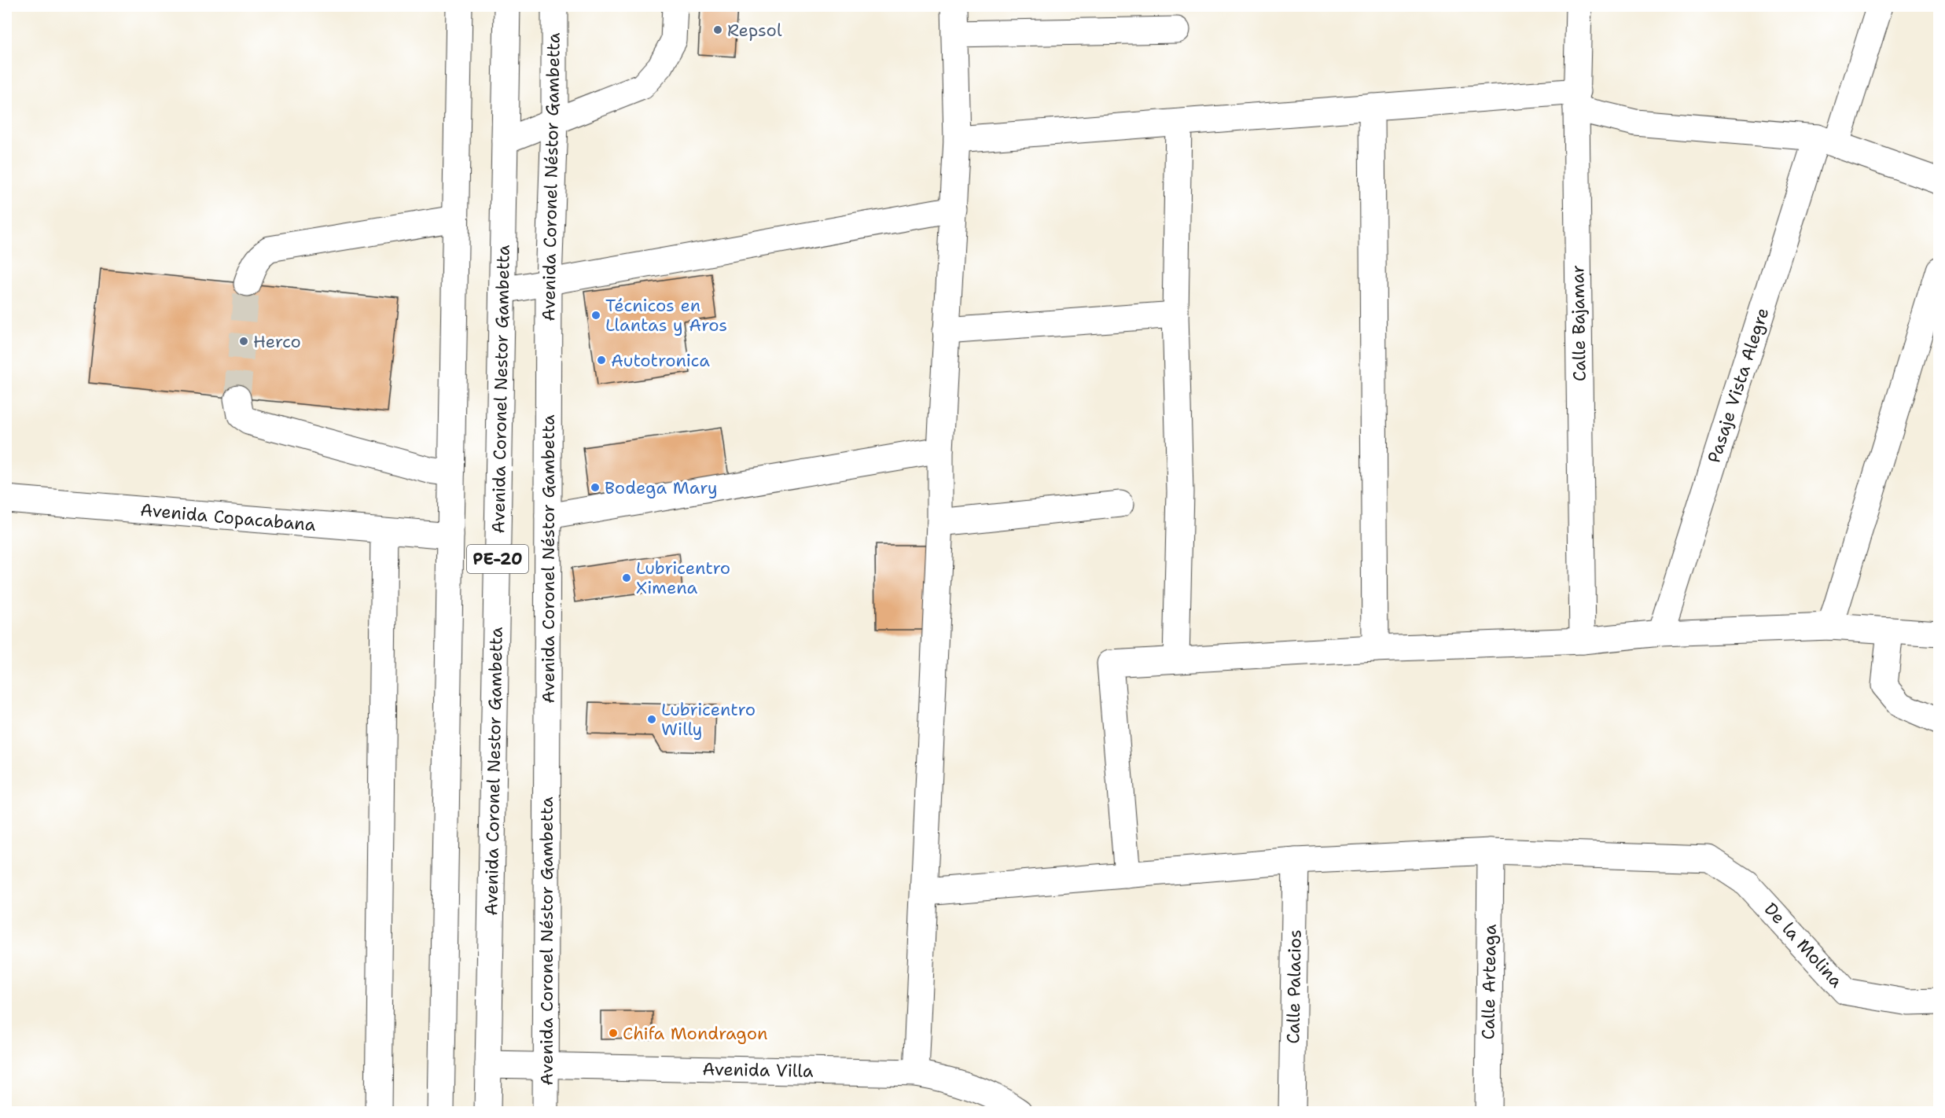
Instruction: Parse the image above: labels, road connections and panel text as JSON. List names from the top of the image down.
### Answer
{
  "streets": {
    "main road": [
      "Avenida Coronel Néstor Gambetta",
      "Calle Bajamar",
      "Pasaje Vista Alegre",
      "Avenida Coronel Nestor Gambetta",
      "Avenida Copacabana",
      "PE-20",
      "De la Molina",
      "Calle Arteaga",
      "Calle Palacios",
      "Avenida Villa"
    ]
  },
  "crossings": [
    ["Avenida Coronel Néstor Gambetta", "Avenida Villa"],
    ["Avenida Coronel Nestor Gambetta", "Avenida Villa"],
    ["Avenida Copacabana", "PE-20"],
    ["De la Molina", "Calle Arteaga"]
  ],
  "places": [
    "Repsol",
    "Técnicos en Llantas y Aros",
    "Herco",
    "Autotronica",
    "Bodega Mary",
    "Lubricentro Ximena",
    "Lubricentro Willy",
    "Chifa Mondragon"
  ]
}
